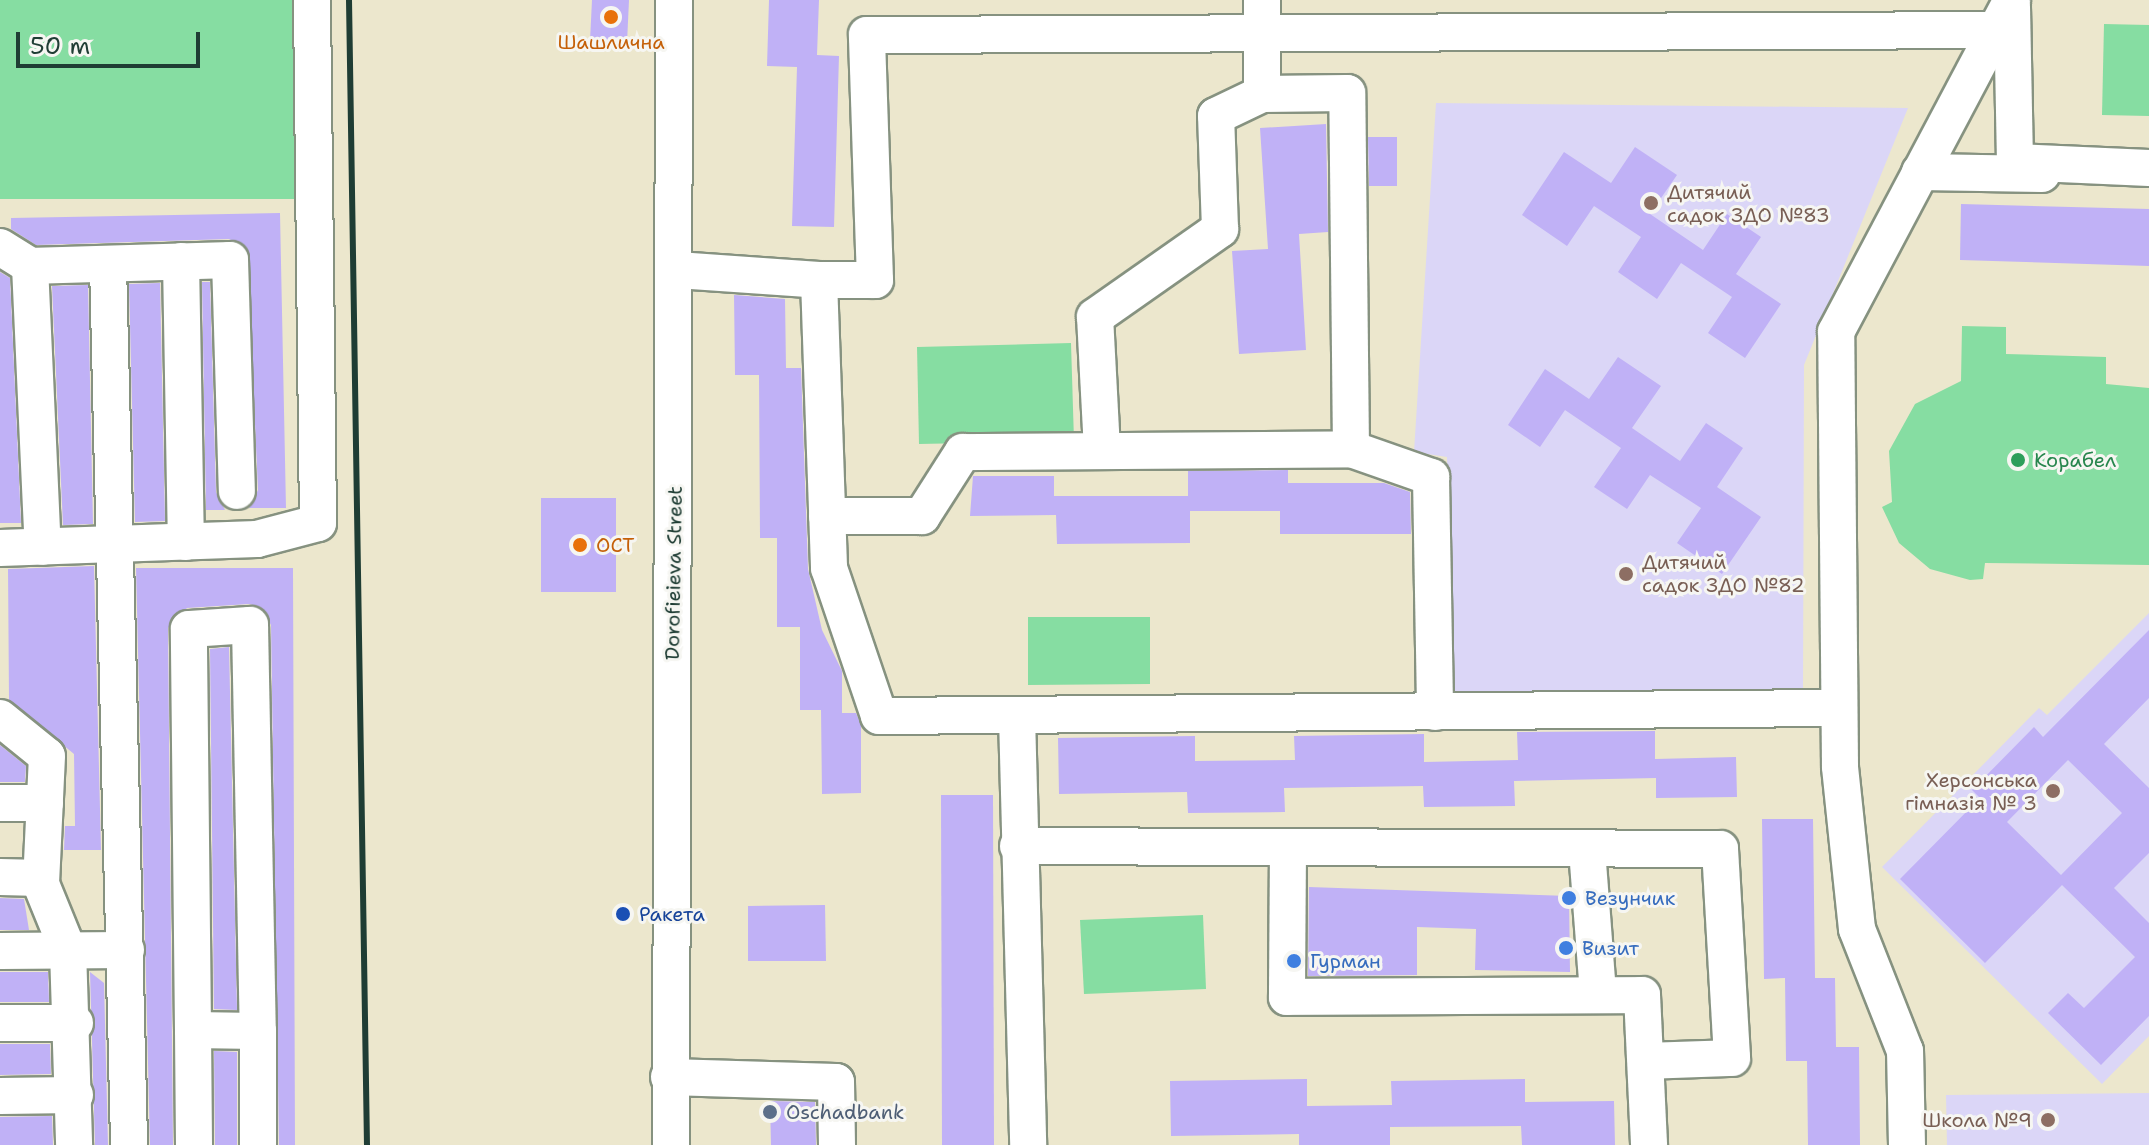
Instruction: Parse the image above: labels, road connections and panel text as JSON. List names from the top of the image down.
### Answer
{
  "streets": {
    "street": ["Dorofieieva Street"]
  },
  "places": [
    "Шашлична",
    "Дитячий садок ЗДО №83",
    "Корабел",
    "ОСТ",
    "Дитячий садок ЗДО №82",
    "Херсонська гімназія № 3",
    "Везунчик",
    "Ракета",
    "Визит",
    "Гурман",
    "Oschadbank",
    "Школа №9"
  ],
  "scale_bar": "50 m"
}
